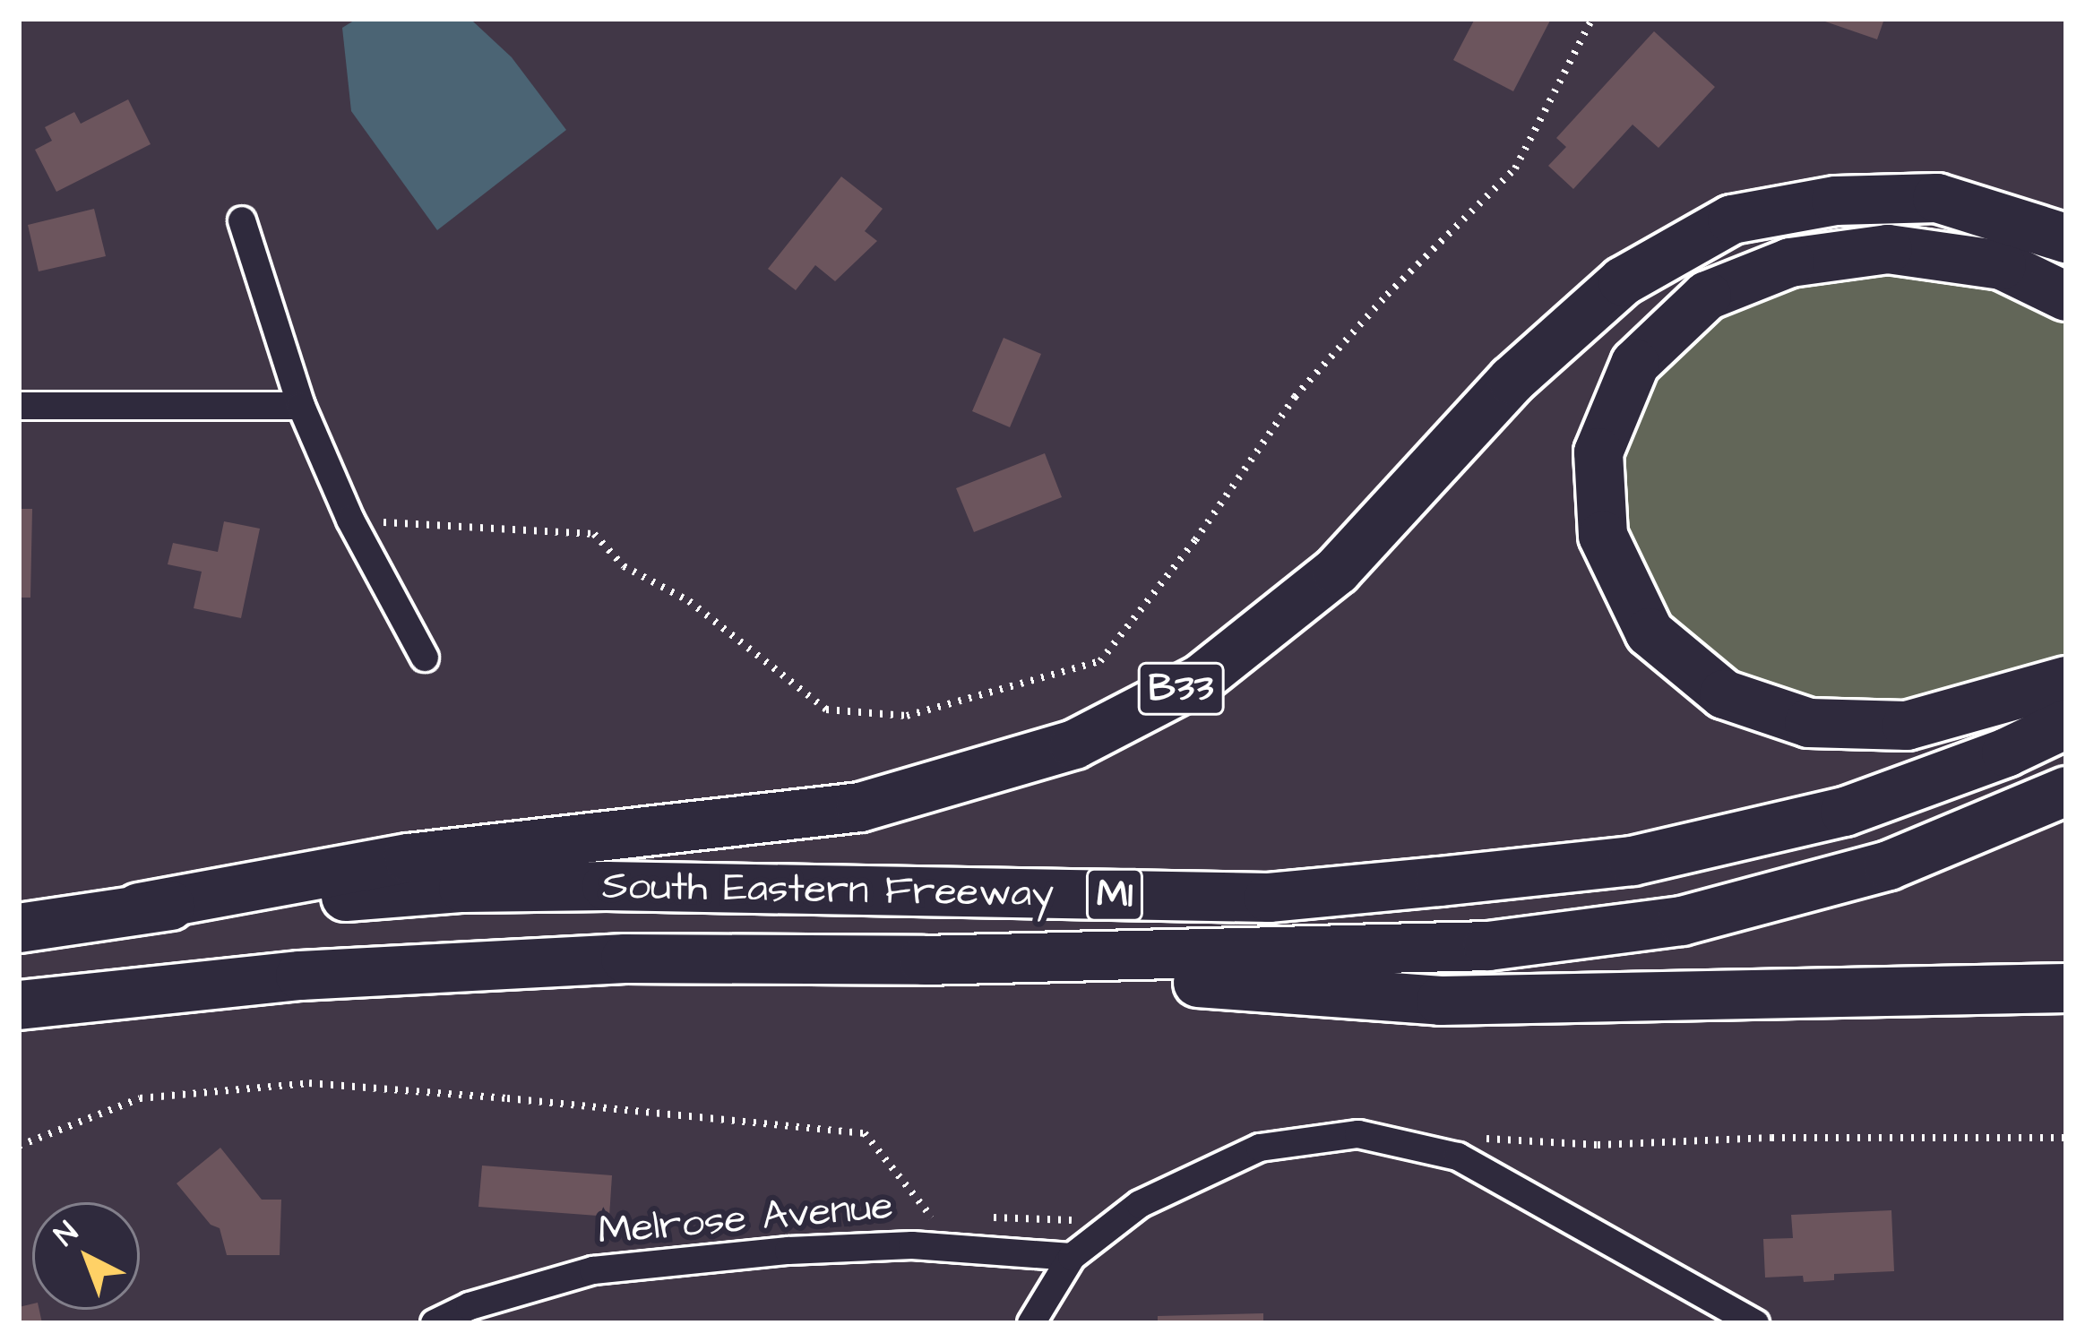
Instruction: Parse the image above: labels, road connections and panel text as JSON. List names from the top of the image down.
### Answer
{
  "streets": {
    "highway": ["B33", "South Eastern Freeway", "M1"],
    "street": ["Melrose Avenue"]
  },
  "crossings": [
    ["B33", "South Eastern Freeway"]
  ],
  "north": "top left"
}
